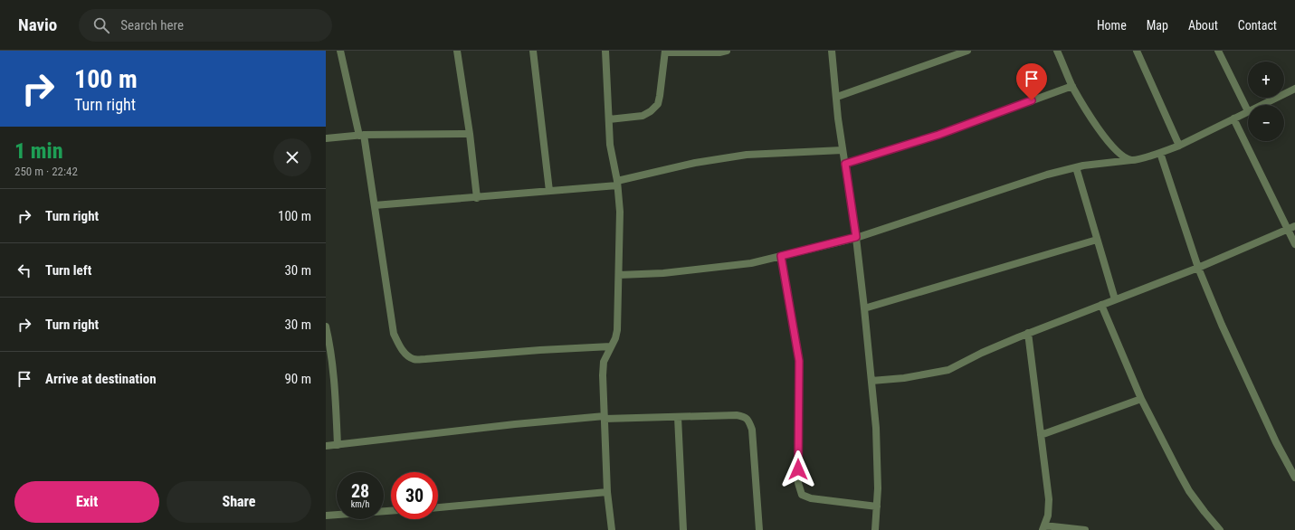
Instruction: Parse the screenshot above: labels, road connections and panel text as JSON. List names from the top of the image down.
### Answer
{
  "page": {
    "header": "Navio",
    "search": "Search here",
    "nav": [
      "Home",
      "Map",
      "About",
      "Contact"
    ],
    "turn": ["100 m", "Turn right"],
    "map_buttons": ["+", "−"],
    "heading": ["1 min", "250 m · 22:42"],
    "list": [
      {
        "name": "Turn right",
        "value": "100 m"
      },
      {
        "name": "Turn left",
        "value": "30 m"
      },
      {
        "name": "Turn right",
        "value": "30 m"
      },
      {
        "name": "Arrive at destination",
        "value": "90 m"
      }
    ],
    "speed": "28 km/h",
    "limit": "30",
    "buttons": ["Exit", "Share"]
  }
}
